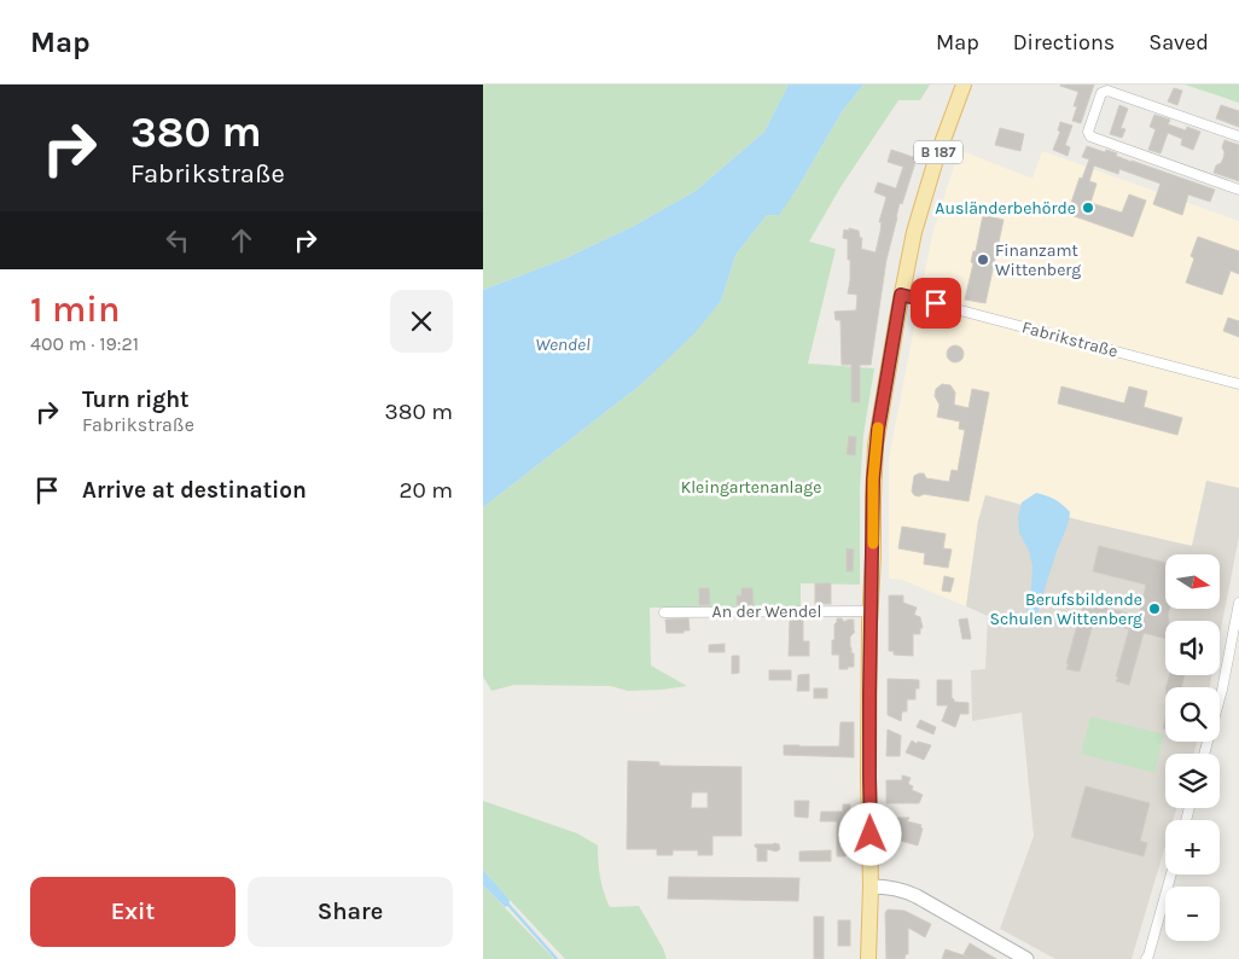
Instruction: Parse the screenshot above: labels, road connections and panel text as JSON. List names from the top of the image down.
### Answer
{
  "streets": {
    "main road": ["B 187"],
    "street": ["Fabrikstraße", "An der Wendel"]
  },
  "crossings": [
    ["B 187", "Fabrikstraße"],
    ["B 187", "An der Wendel"]
  ],
  "water": ["Wendel"],
  "parks": ["Kleingartenanlage"],
  "places": ["Ausländerbehörde", "Finanzamt Wittenberg", "Berufsbildende Schulen Wittenberg"],
  "north": "right",
  "page": {
    "header": "Map",
    "nav": ["Map", "Directions", "Saved"],
    "turn": ["380 m", "Fabrikstraße"],
    "heading": ["1 min", "400 m · 19:21"],
    "list": [
      {
        "name": "Turn right",
        "note": "Fabrikstraße",
        "value": "380 m"
      },
      {
        "name": "Arrive at destination",
        "value": "20 m"
      }
    ],
    "map_buttons": ["+", "−"],
    "buttons": ["Exit", "Share"]
  }
}
